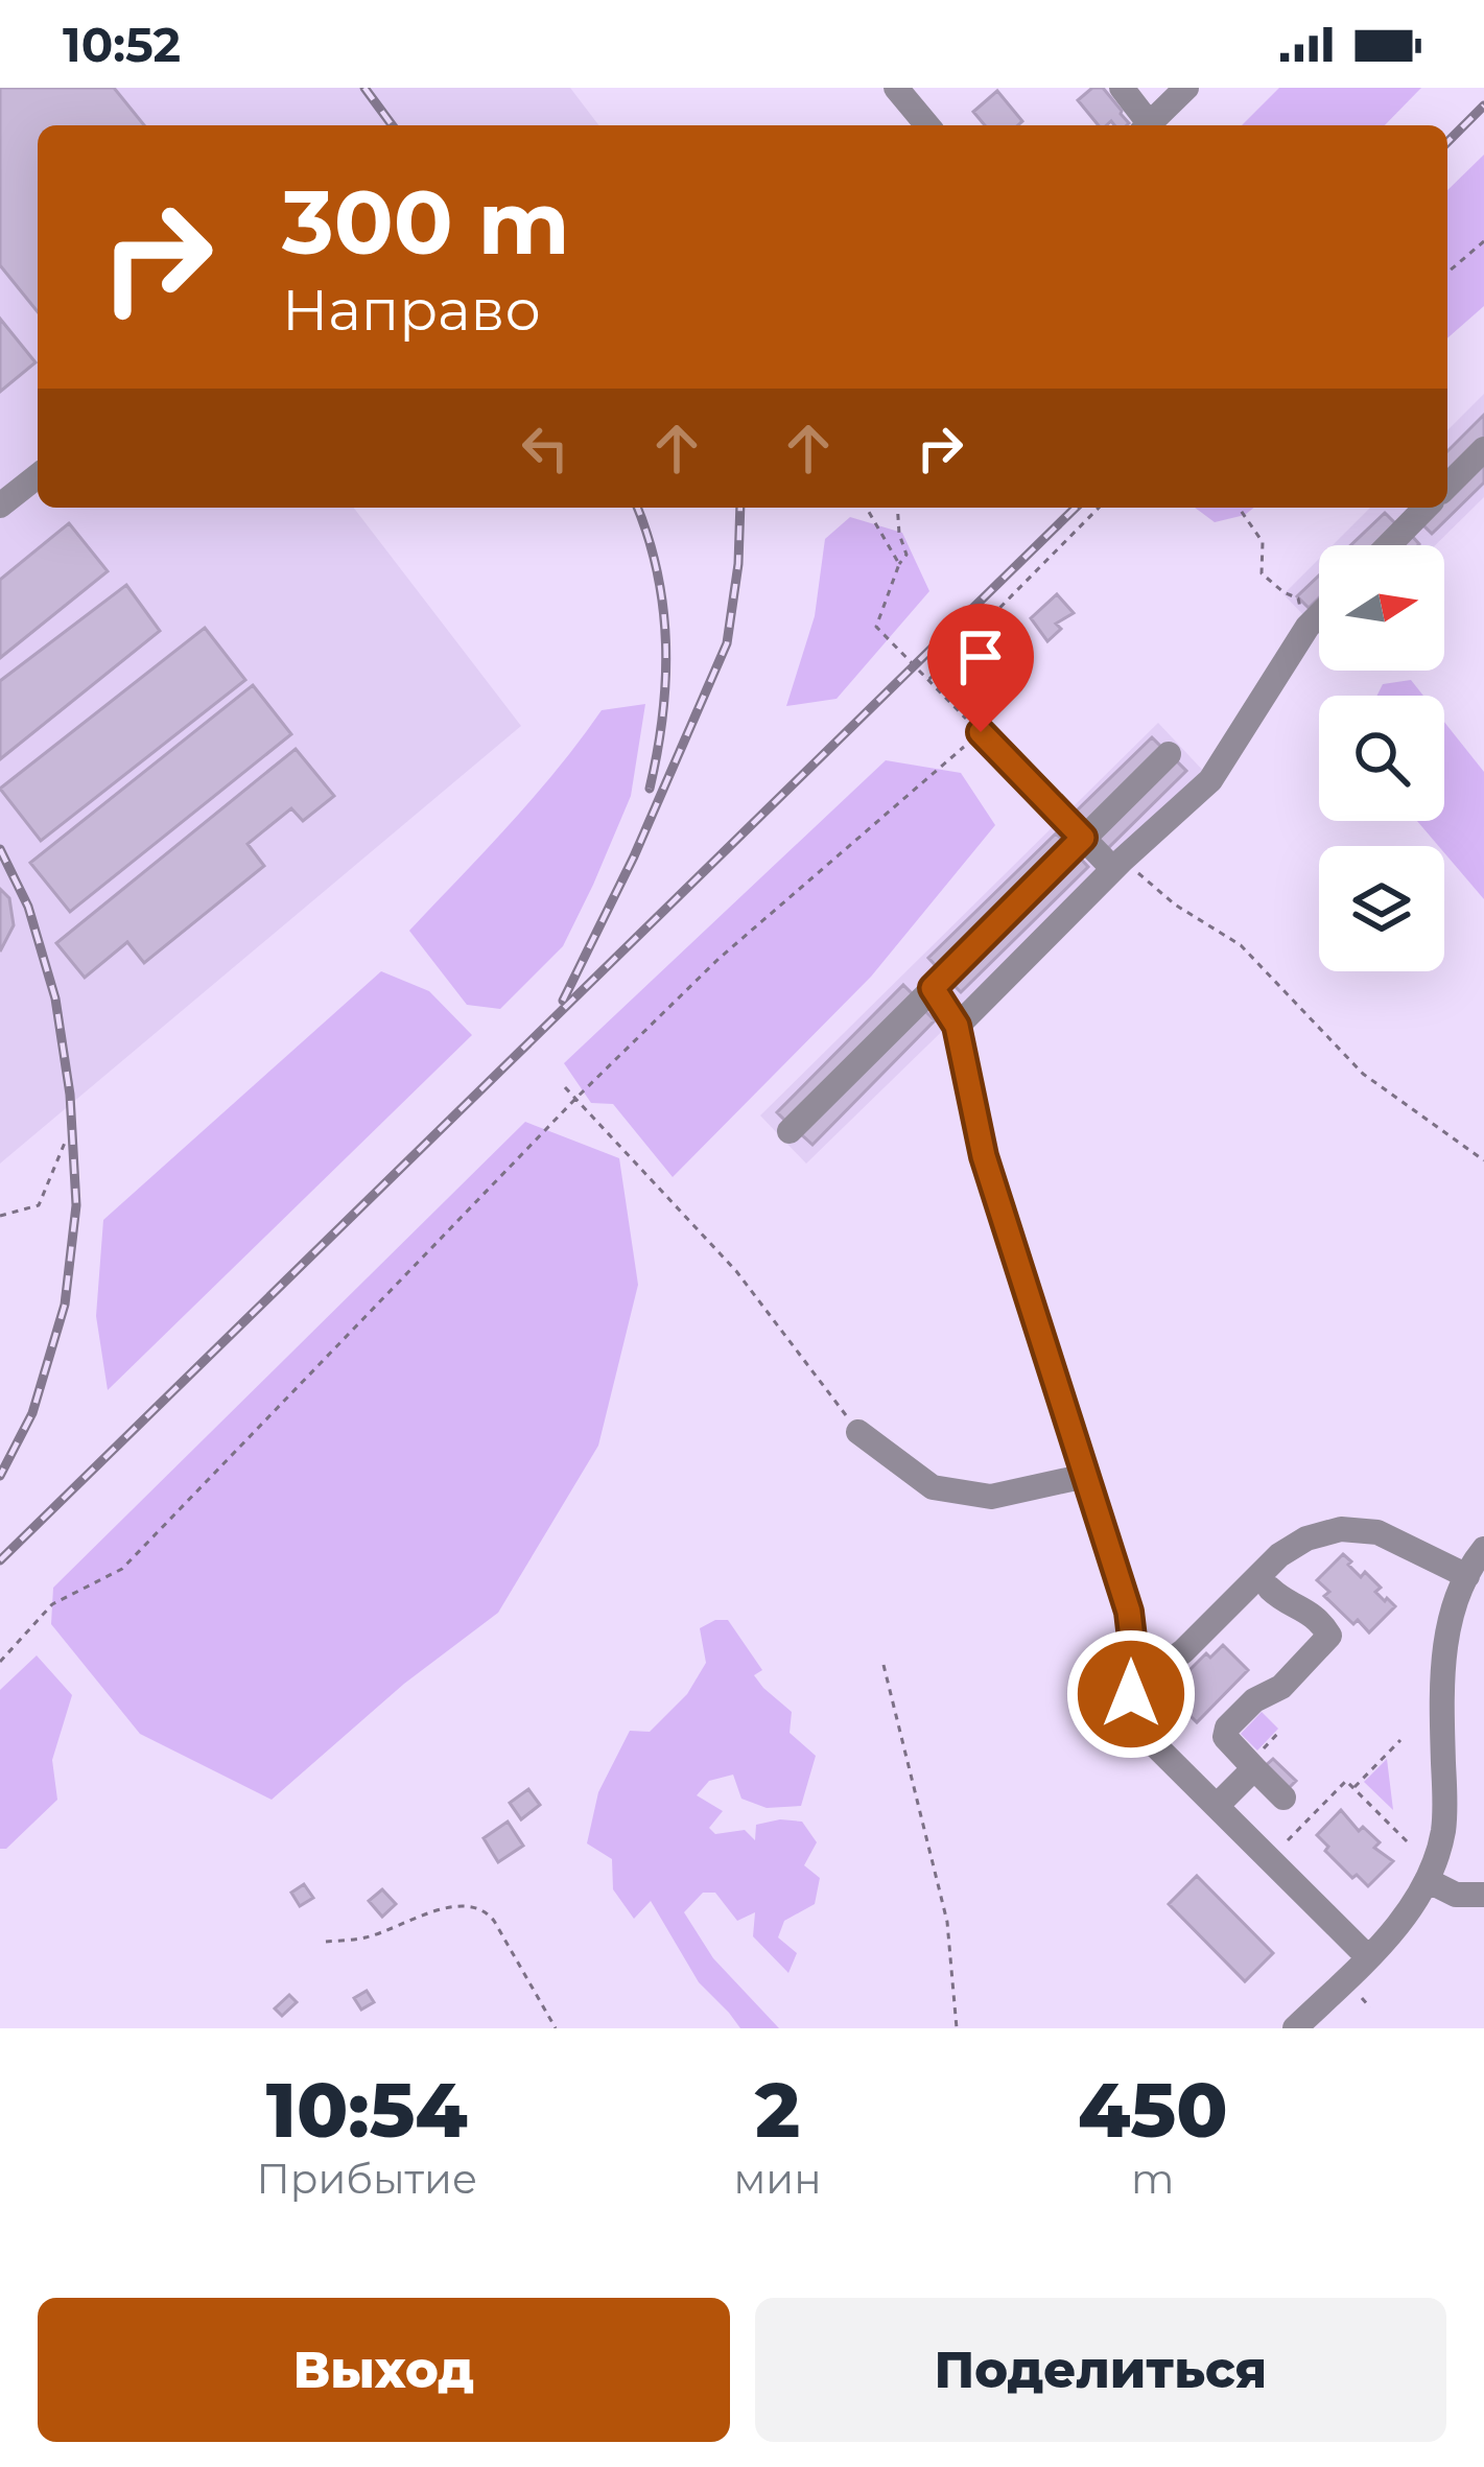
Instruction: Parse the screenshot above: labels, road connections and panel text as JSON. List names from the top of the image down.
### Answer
{
  "north": "right",
  "page": {
    "status": "10:52",
    "turn": ["300 m", "Направо"],
    "eta": [
      "10:54",
      "Прибытие",
      "2",
      "мин",
      "450",
      "m"
    ],
    "buttons": ["Выход", "Поделиться"]
  }
}
